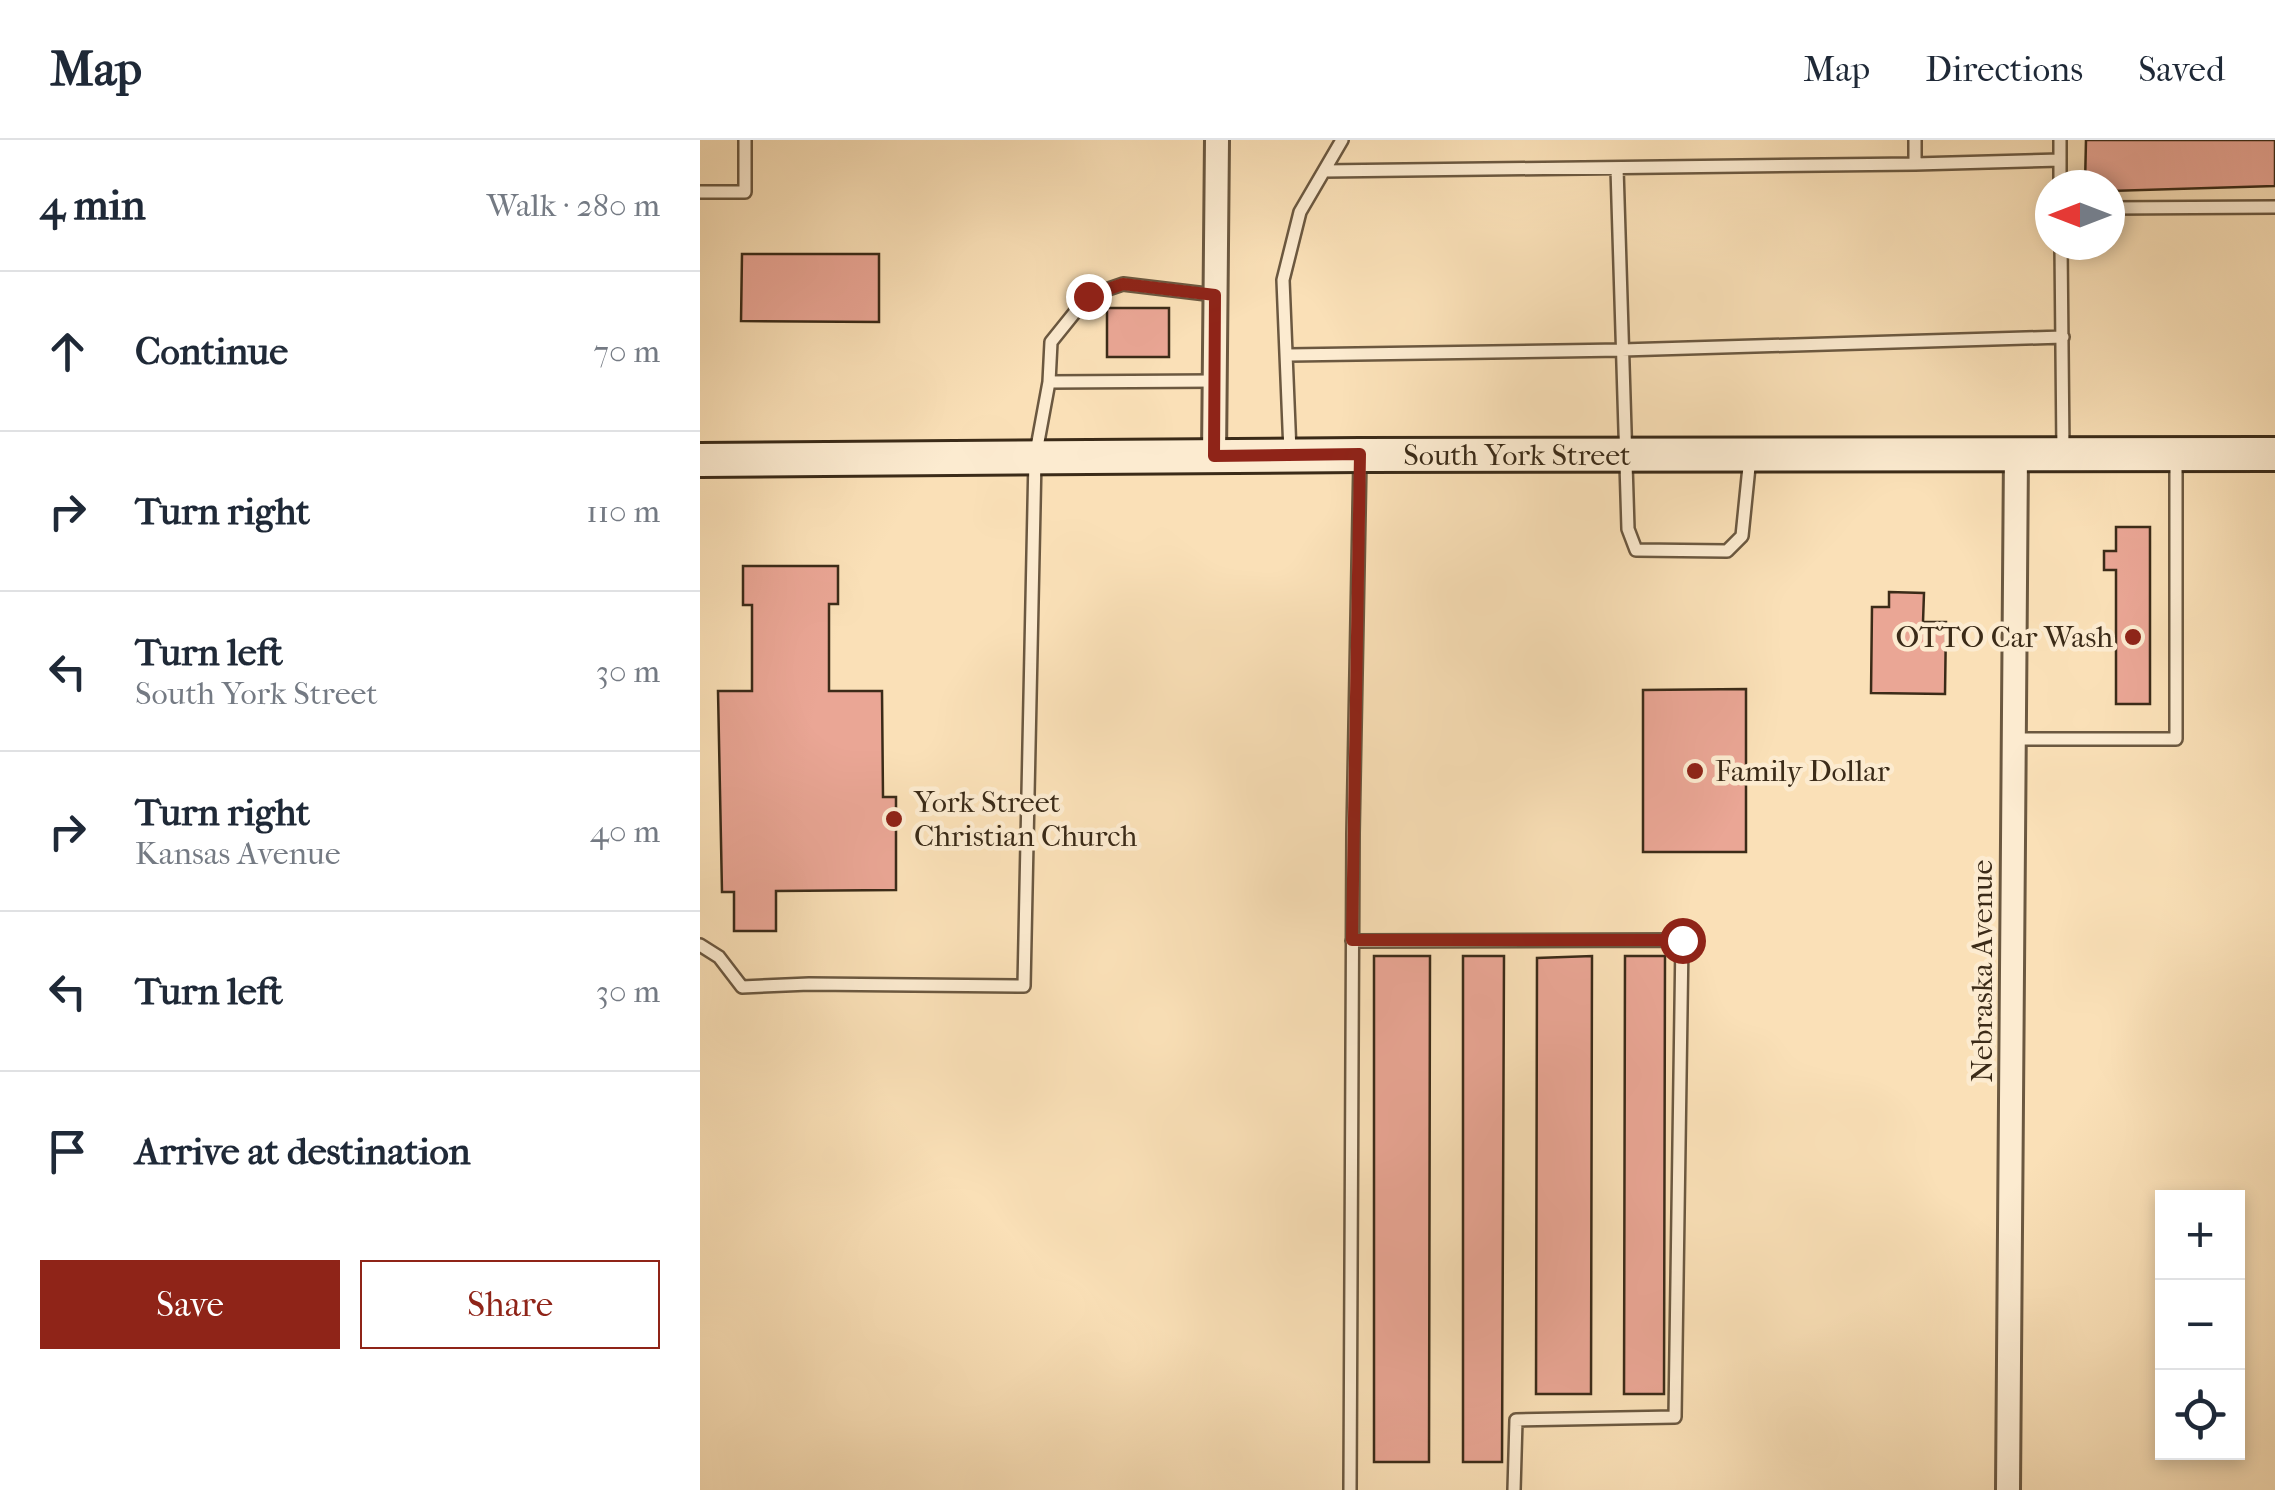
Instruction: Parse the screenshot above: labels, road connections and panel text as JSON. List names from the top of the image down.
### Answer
{
  "streets": {
    "main road": ["South York Street"],
    "street": ["Nebraska Avenue"]
  },
  "crossings": [
    ["South York Street", "Nebraska Avenue"]
  ],
  "places": ["OTTO Car Wash", "Family Dollar", "York Street Christian Church"],
  "north": "left",
  "page": {
    "header": "Map",
    "nav": ["Map", "Directions", "Saved"],
    "heading": ["4 min", "Walk · 280 m"],
    "list": [
      ["Continue", "70 m"],
      ["Turn right", "110 m"],
      ["Turn left", "South York Street", "30 m"],
      ["Turn right", "Kansas Avenue", "40 m"],
      ["Turn left", "30 m"],
      "Arrive at destination"
    ],
    "map_buttons": ["+", "−"],
    "buttons": ["Save", "Share"]
  }
}
